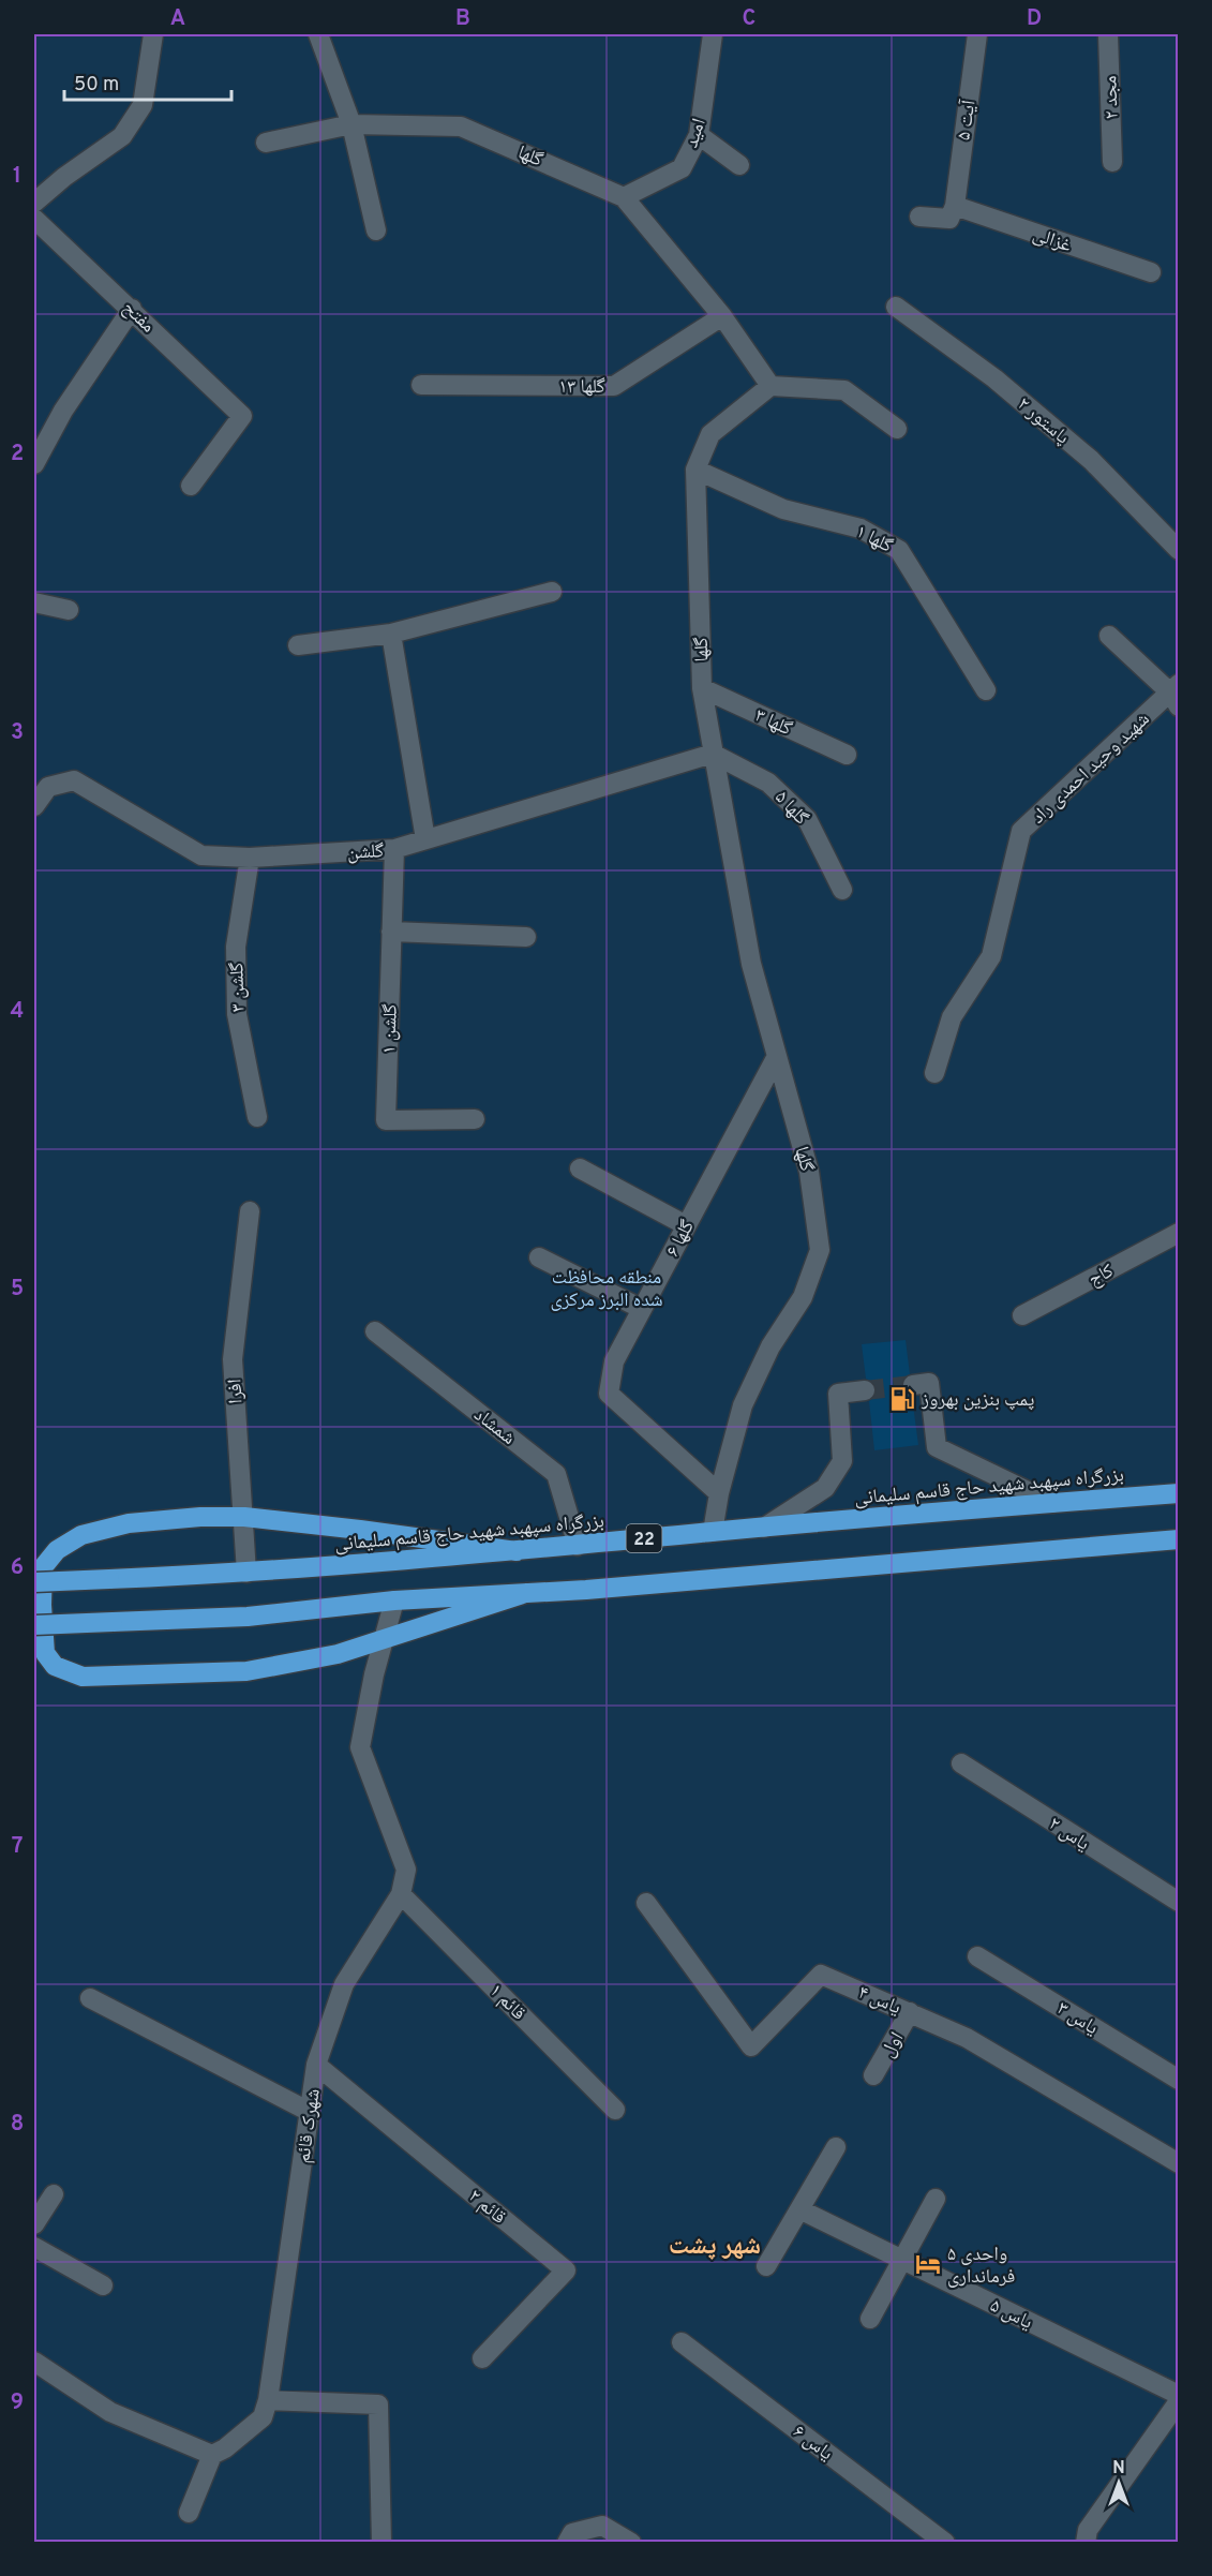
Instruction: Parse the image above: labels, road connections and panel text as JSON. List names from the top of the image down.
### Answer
{
  "streets": {
    "highway": ["بزرگراه سپهبد شهید حاج قاسم سلیمانی", "22"],
    "street": [
      "مجد ۲",
      "آیت ۵",
      "امید",
      "گلها",
      "غزالی",
      "مفتح",
      "گلها ۱۳",
      "پاستور ۲",
      "گلها ۱",
      "گلها ۳",
      "شهید وحید احمدی راد",
      "گلها ۵",
      "گلشن",
      "گلشن ۳",
      "گلشن ۱",
      "گلها ۶",
      "کاج",
      "افرا",
      "شمشاد",
      "یاس ۲",
      "یاس ۴",
      "قائم ۱",
      "یاس ۳",
      "اول",
      "شهرک قائم",
      "قائم ۲",
      "یاس ۵",
      "یاس ۶"
    ]
  },
  "crossings": [
    ["آیت ۵", "غزالی"],
    ["امید", "گلها"],
    ["گلها", "گلها ۱۳"],
    ["گلها", "گلها ۱"],
    ["گلها", "گلها ۳"],
    ["گلها", "گلها ۵"],
    ["گلها", "گلشن"],
    ["گلها", "گلها ۶"],
    ["گلها", "بزرگراه سپهبد شهید حاج قاسم سلیمانی"],
    ["گلها ۵", "گلشن"],
    ["گلشن", "گلشن ۳"],
    ["گلشن", "گلشن ۱"],
    ["افرا", "بزرگراه سپهبد شهید حاج قاسم سلیمانی"],
    ["شمشاد", "بزرگراه سپهبد شهید حاج قاسم سلیمانی"],
    ["یاس ۴", "اول"],
    ["قائم ۱", "شهرک قائم"],
    ["شهرک قائم", "قائم ۲"]
  ],
  "districts": ["شهر پشت"],
  "parks": ["منطقه محافظت شده البرز مرکزی"],
  "places": {
    "fuel station": ["پمپ بنزین بهروز"],
    "hotel": ["۵ واحدی فرمانداری"]
  },
  "scale_bar": "50 m",
  "north": "top",
  "grid": {
    "columns": [
      "A",
      "B",
      "C",
      "D"
    ],
    "rows": [
      "1",
      "2",
      "3",
      "4",
      "5",
      "6",
      "7",
      "8",
      "9"
    ]
  }
}
